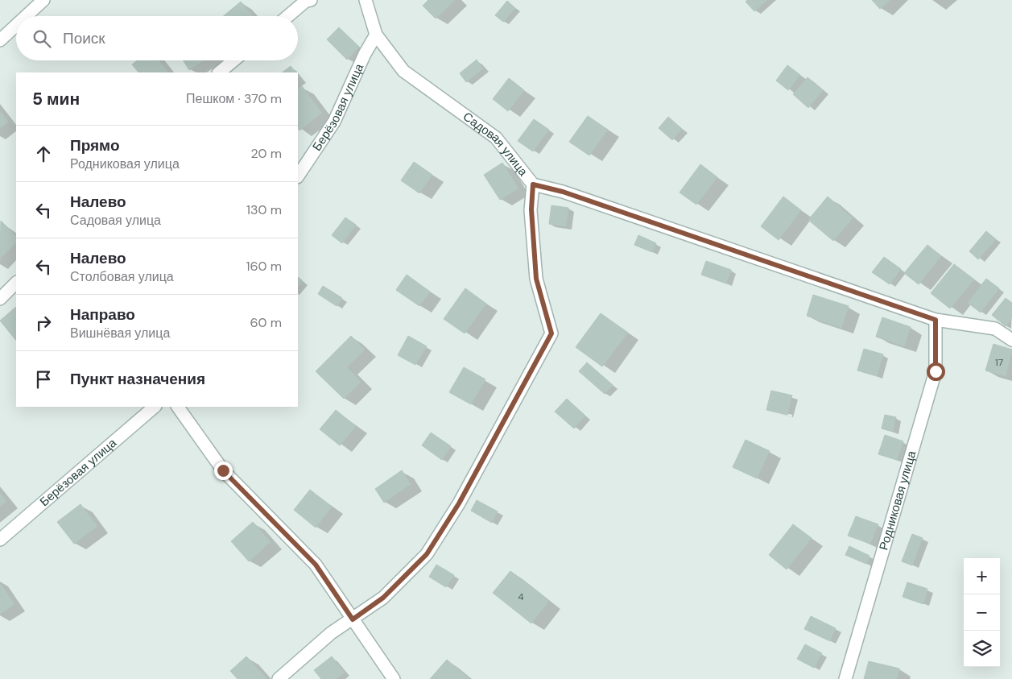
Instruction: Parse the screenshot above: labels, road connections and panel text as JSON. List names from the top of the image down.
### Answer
{
  "streets": {
    "street": ["Берёзовая улица", "Садовая улица", "Родниковая улица"]
  },
  "crossings": [
    ["Берёзовая улица", "Садовая улица"],
    ["Садовая улица", "Родниковая улица"]
  ],
  "house_numbers": ["17", "4"],
  "page": {
    "search": "Поиск",
    "heading": ["5 мин", "Пешком · 370 m"],
    "list": [
      ["Прямо", "Родниковая улица", "20 m"],
      ["Налево", "Садовая улица", "130 m"],
      ["Налево", "Столбовая улица", "160 m"],
      ["Направо", "Вишнёвая улица", "60 m"],
      "Пункт назначения"
    ],
    "map_buttons": ["+", "−"]
  }
}
